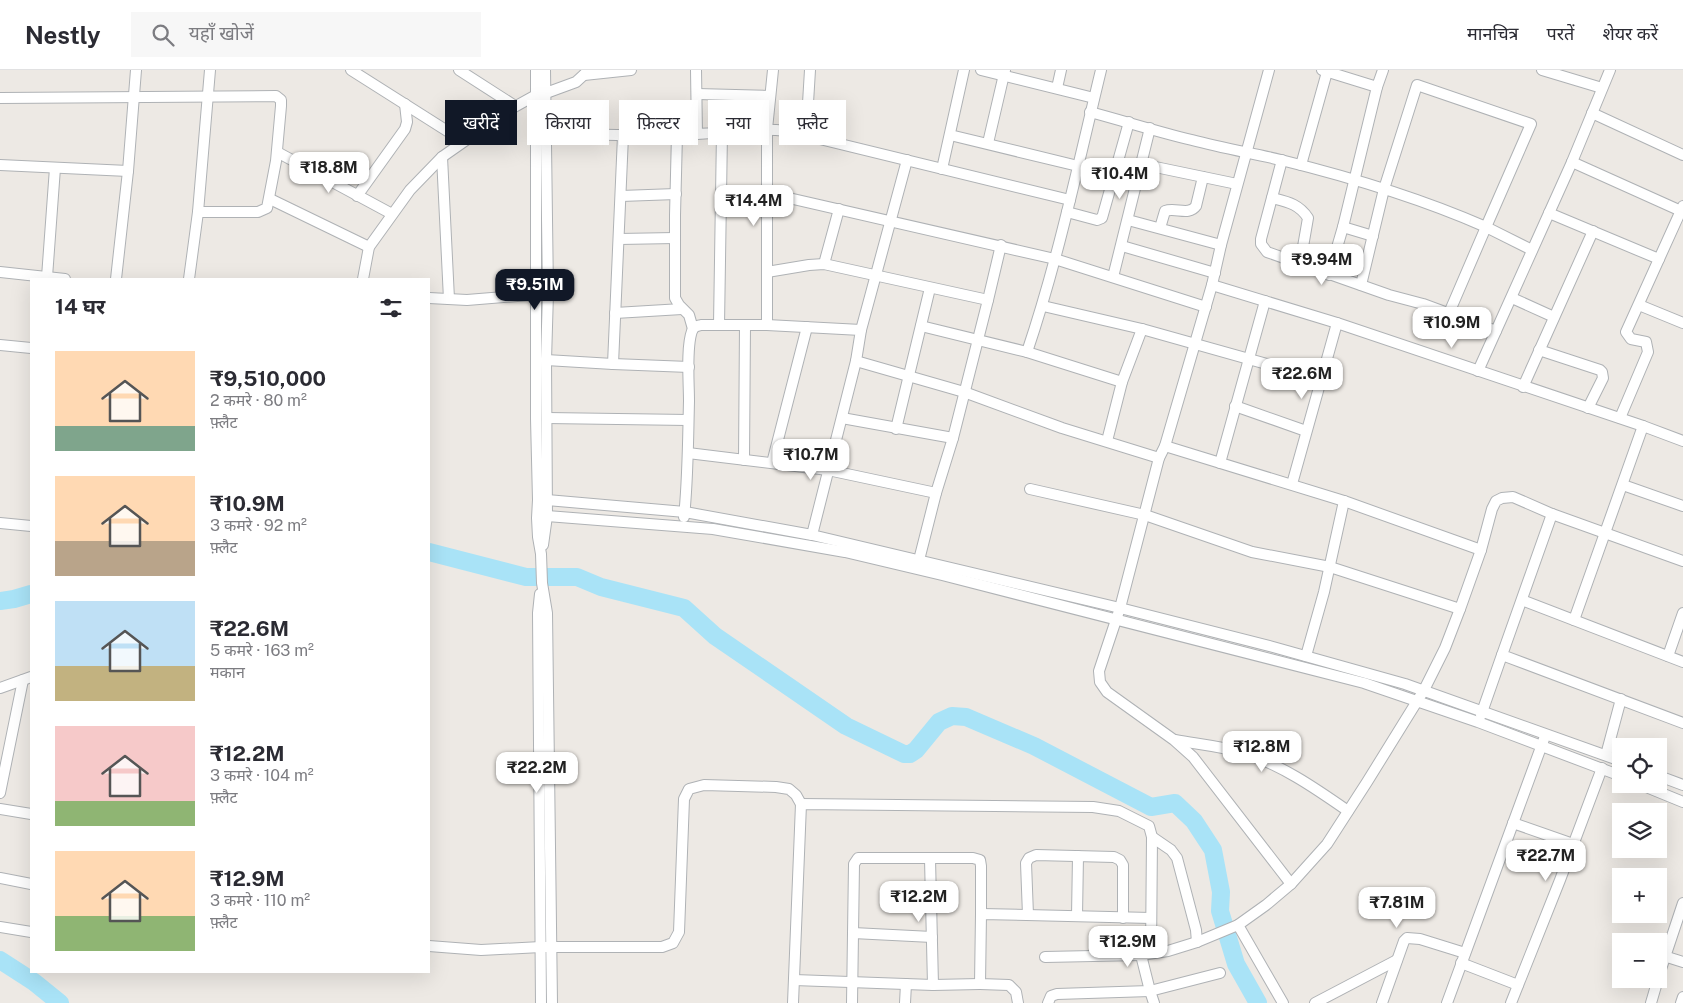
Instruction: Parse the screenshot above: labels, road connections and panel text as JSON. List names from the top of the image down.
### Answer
{
  "page": {
    "header": "Nestly",
    "search": "यहाँ खोजें",
    "nav": ["मानचित्र", "परतें", "शेयर करें"],
    "chip": [
      "खरीदें",
      "किराया",
      "फ़िल्टर",
      "नया",
      "फ़्लैट"
    ],
    "price": [
      "₹18.8M",
      "₹10.4M",
      "₹14.4M",
      "₹9.94M",
      "₹9.51M",
      "₹10.9M",
      "₹22.6M",
      "₹10.7M",
      "₹12.8M",
      "₹22.2M",
      "₹22.7M",
      "₹12.2M",
      "₹7.81M",
      "₹12.9M"
    ],
    "heading": "14 घर",
    "list": [
      {
        "name": "₹9,510,000",
        "note": "2 कमरे · 80 m² · फ़्लैट"
      },
      {
        "name": "₹10.9M",
        "note": "3 कमरे · 92 m² · फ़्लैट"
      },
      {
        "name": "₹22.6M",
        "note": "5 कमरे · 163 m² · मकान"
      },
      {
        "name": "₹12.2M",
        "note": "3 कमरे · 104 m² · फ़्लैट"
      },
      {
        "name": "₹12.9M",
        "note": "3 कमरे · 110 m² · फ़्लैट"
      }
    ],
    "map_buttons": ["+", "−"]
  }
}
